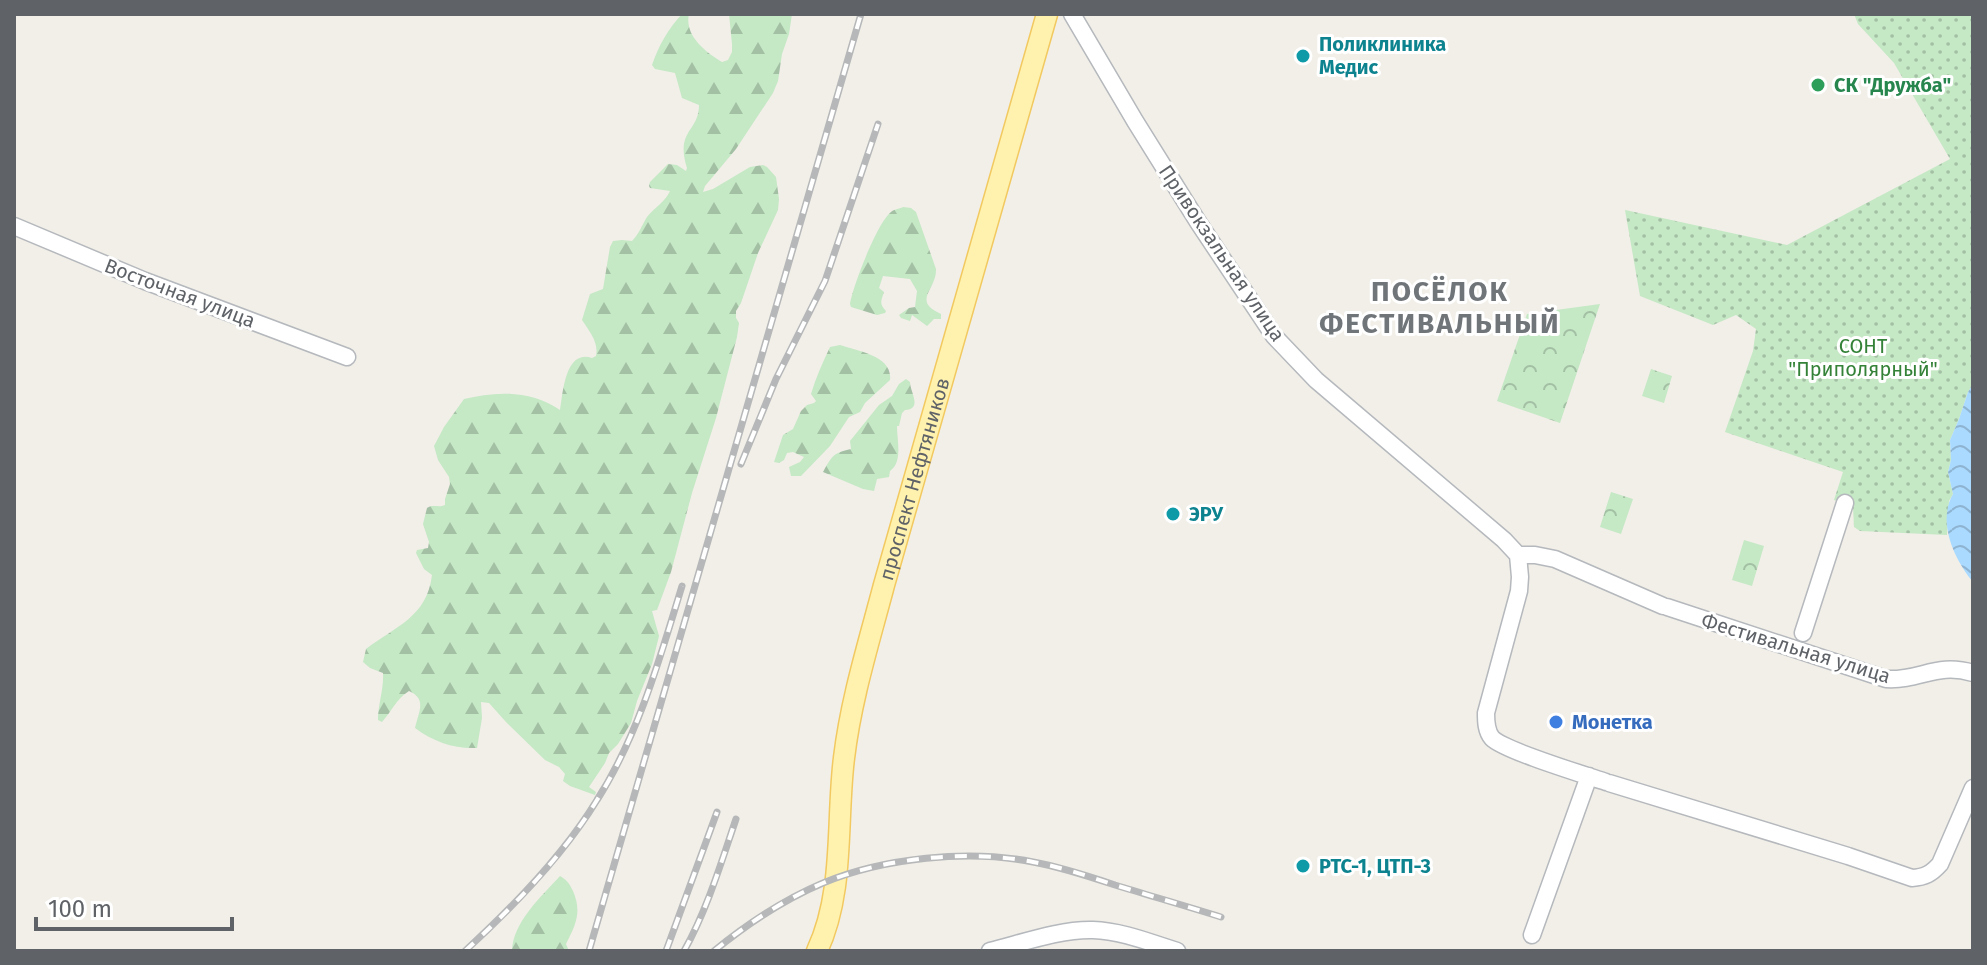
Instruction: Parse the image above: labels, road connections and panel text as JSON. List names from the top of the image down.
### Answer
{
  "streets": {
    "main road": ["проспект Нефтяников"],
    "street": ["Привокзальная улица", "Восточная улица", "Фестивальная улица"]
  },
  "crossings": [
    ["Привокзальная улица", "Фестивальная улица"]
  ],
  "districts": ["ПОСЁЛОК ФЕСТИВАЛЬНЫЙ"],
  "parks": ["СОНТ \"Приполярный\""],
  "places": [
    "Поликлиника Медис",
    "СК \"Дружба\"",
    "ЭРУ",
    "Монетка",
    "РТС-1, ЦТП-3"
  ],
  "scale_bar": "100 m"
}
